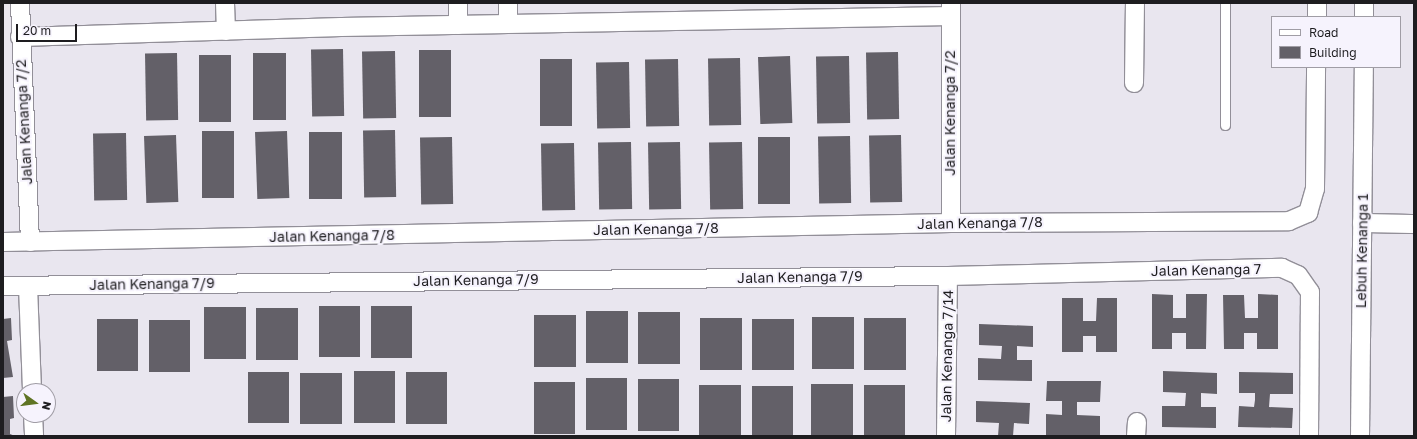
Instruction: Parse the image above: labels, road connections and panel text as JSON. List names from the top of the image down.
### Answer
{
  "streets": {
    "street": [
      "Jalan Kenanga 7/2",
      "Jalan Kenanga 7/8",
      "Lebuh Kenanga 1",
      "Jalan Kenanga 7",
      "Jalan Kenanga 7/9",
      "Jalan Kenanga 7/14"
    ]
  },
  "crossings": [
    ["Jalan Kenanga 7/2", "Jalan Kenanga 7/8"],
    ["Jalan Kenanga 7", "Jalan Kenanga 7/9"],
    ["Jalan Kenanga 7", "Jalan Kenanga 7/14"],
    ["Jalan Kenanga 7/9", "Jalan Kenanga 7/14"]
  ],
  "legend": ["Road", "Building"],
  "scale_bar": "20 m",
  "north": "right"
}
